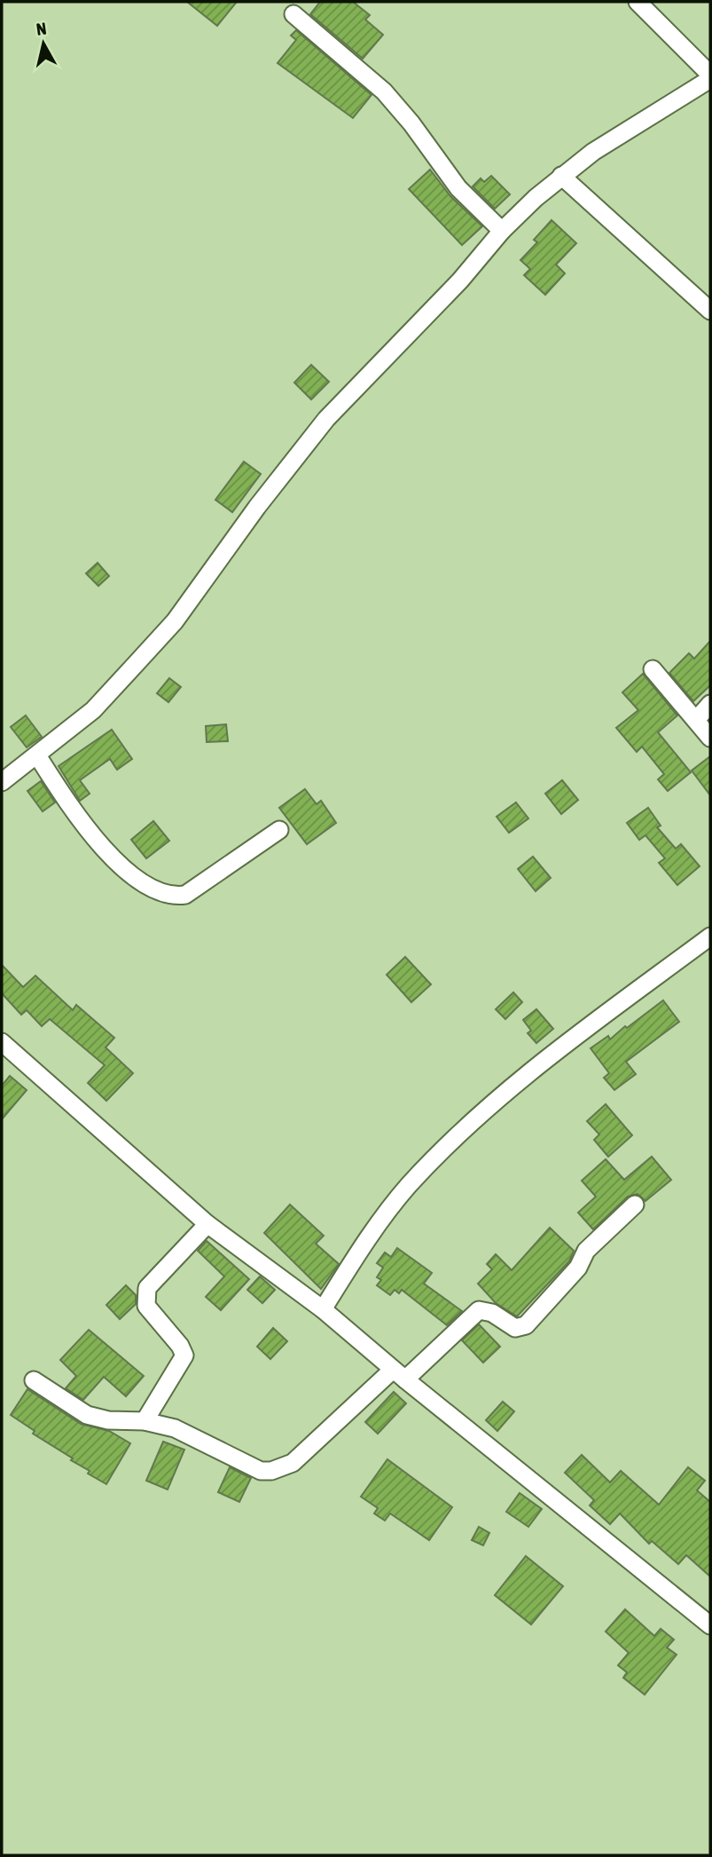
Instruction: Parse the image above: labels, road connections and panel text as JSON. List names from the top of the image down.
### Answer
{
  "north": "top"
}
